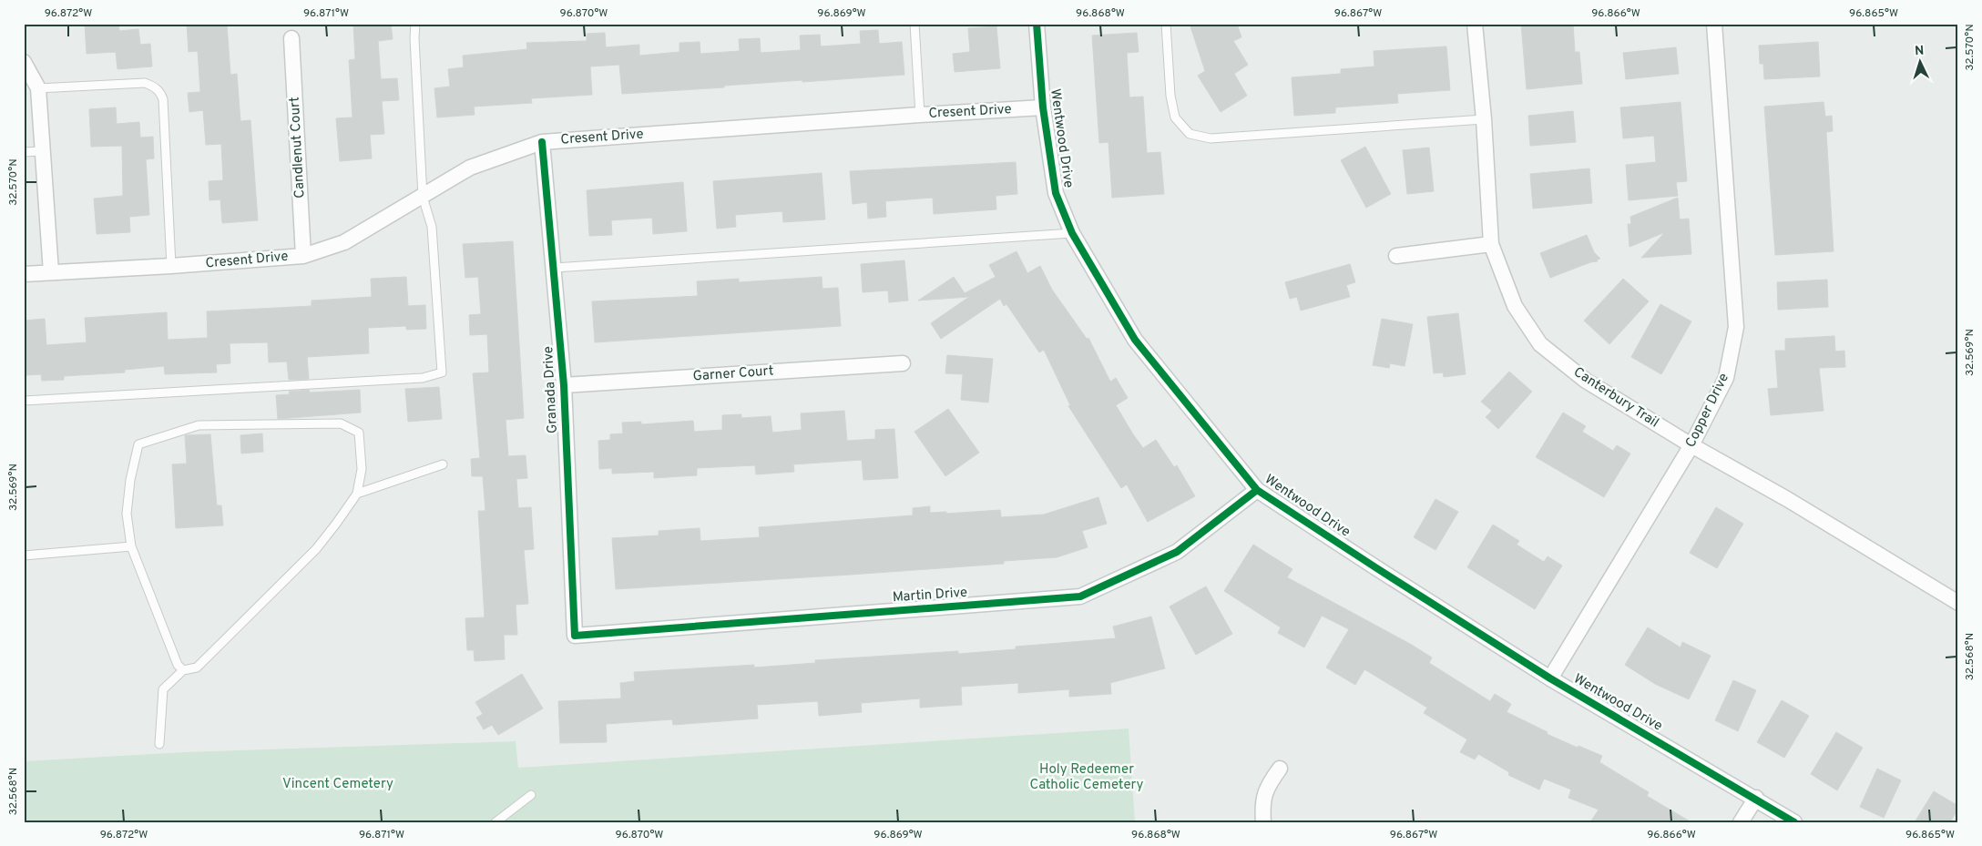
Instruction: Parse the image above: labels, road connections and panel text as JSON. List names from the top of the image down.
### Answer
{
  "streets": {
    "street": [
      "Cresent Drive",
      "Wentwood Drive",
      "Candlenut Court",
      "Garner Court",
      "Granada Drive",
      "Canterbury Trail",
      "Copper Drive",
      "Martin Drive"
    ]
  },
  "crossings": [
    ["Cresent Drive", "Wentwood Drive"],
    ["Cresent Drive", "Candlenut Court"],
    ["Cresent Drive", "Granada Drive"],
    ["Wentwood Drive", "Copper Drive"],
    ["Wentwood Drive", "Martin Drive"],
    ["Garner Court", "Granada Drive"],
    ["Granada Drive", "Martin Drive"],
    ["Canterbury Trail", "Copper Drive"]
  ],
  "parks": ["Holy Redeemer Catholic Cemetery", "Vincent Cemetery"],
  "north": "top",
  "coordinates": [
    "96.872°W",
    "96.871°W",
    "96.870°W",
    "96.869°W",
    "96.868°W",
    "96.867°W",
    "96.866°W",
    "96.865°W",
    "32.570°N",
    "32.569°N",
    "32.568°N"
  ]
}
